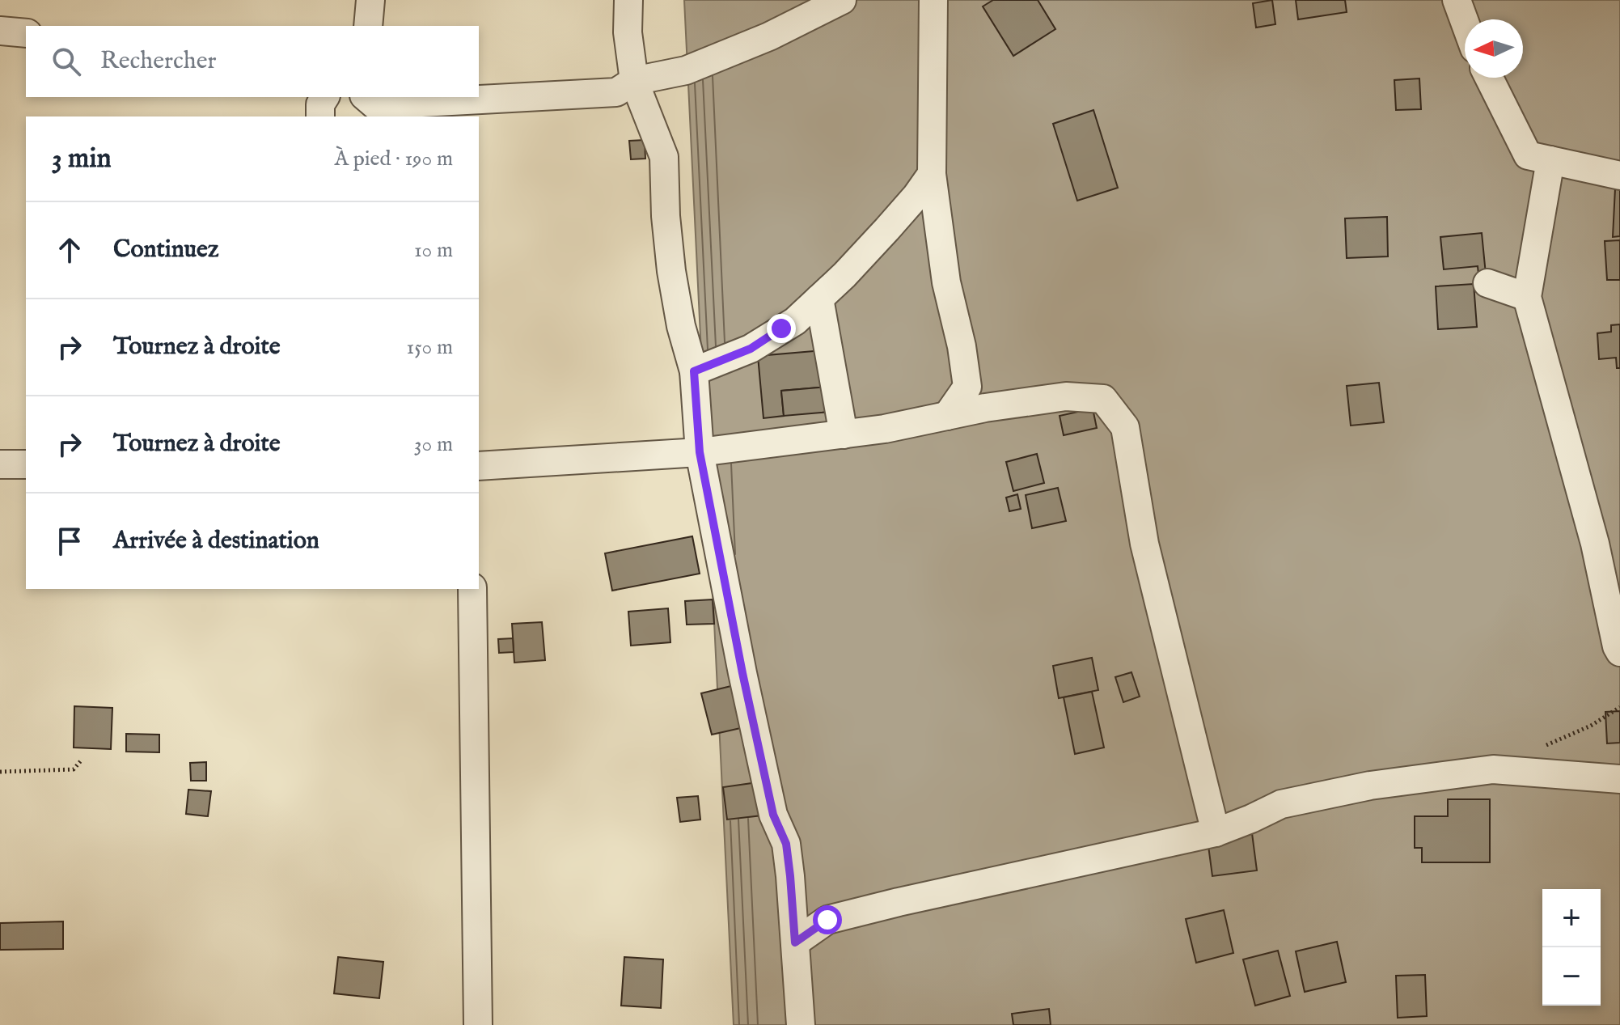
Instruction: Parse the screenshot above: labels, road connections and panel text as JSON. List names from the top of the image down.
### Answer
{
  "north": "left",
  "page": {
    "search": "Rechercher",
    "heading": ["3 min", "À pied · 190 m"],
    "list": [
      ["Continuez", "10 m"],
      ["Tournez à droite", "150 m"],
      ["Tournez à droite", "30 m"],
      "Arrivée à destination"
    ],
    "map_buttons": ["+", "−"]
  }
}
